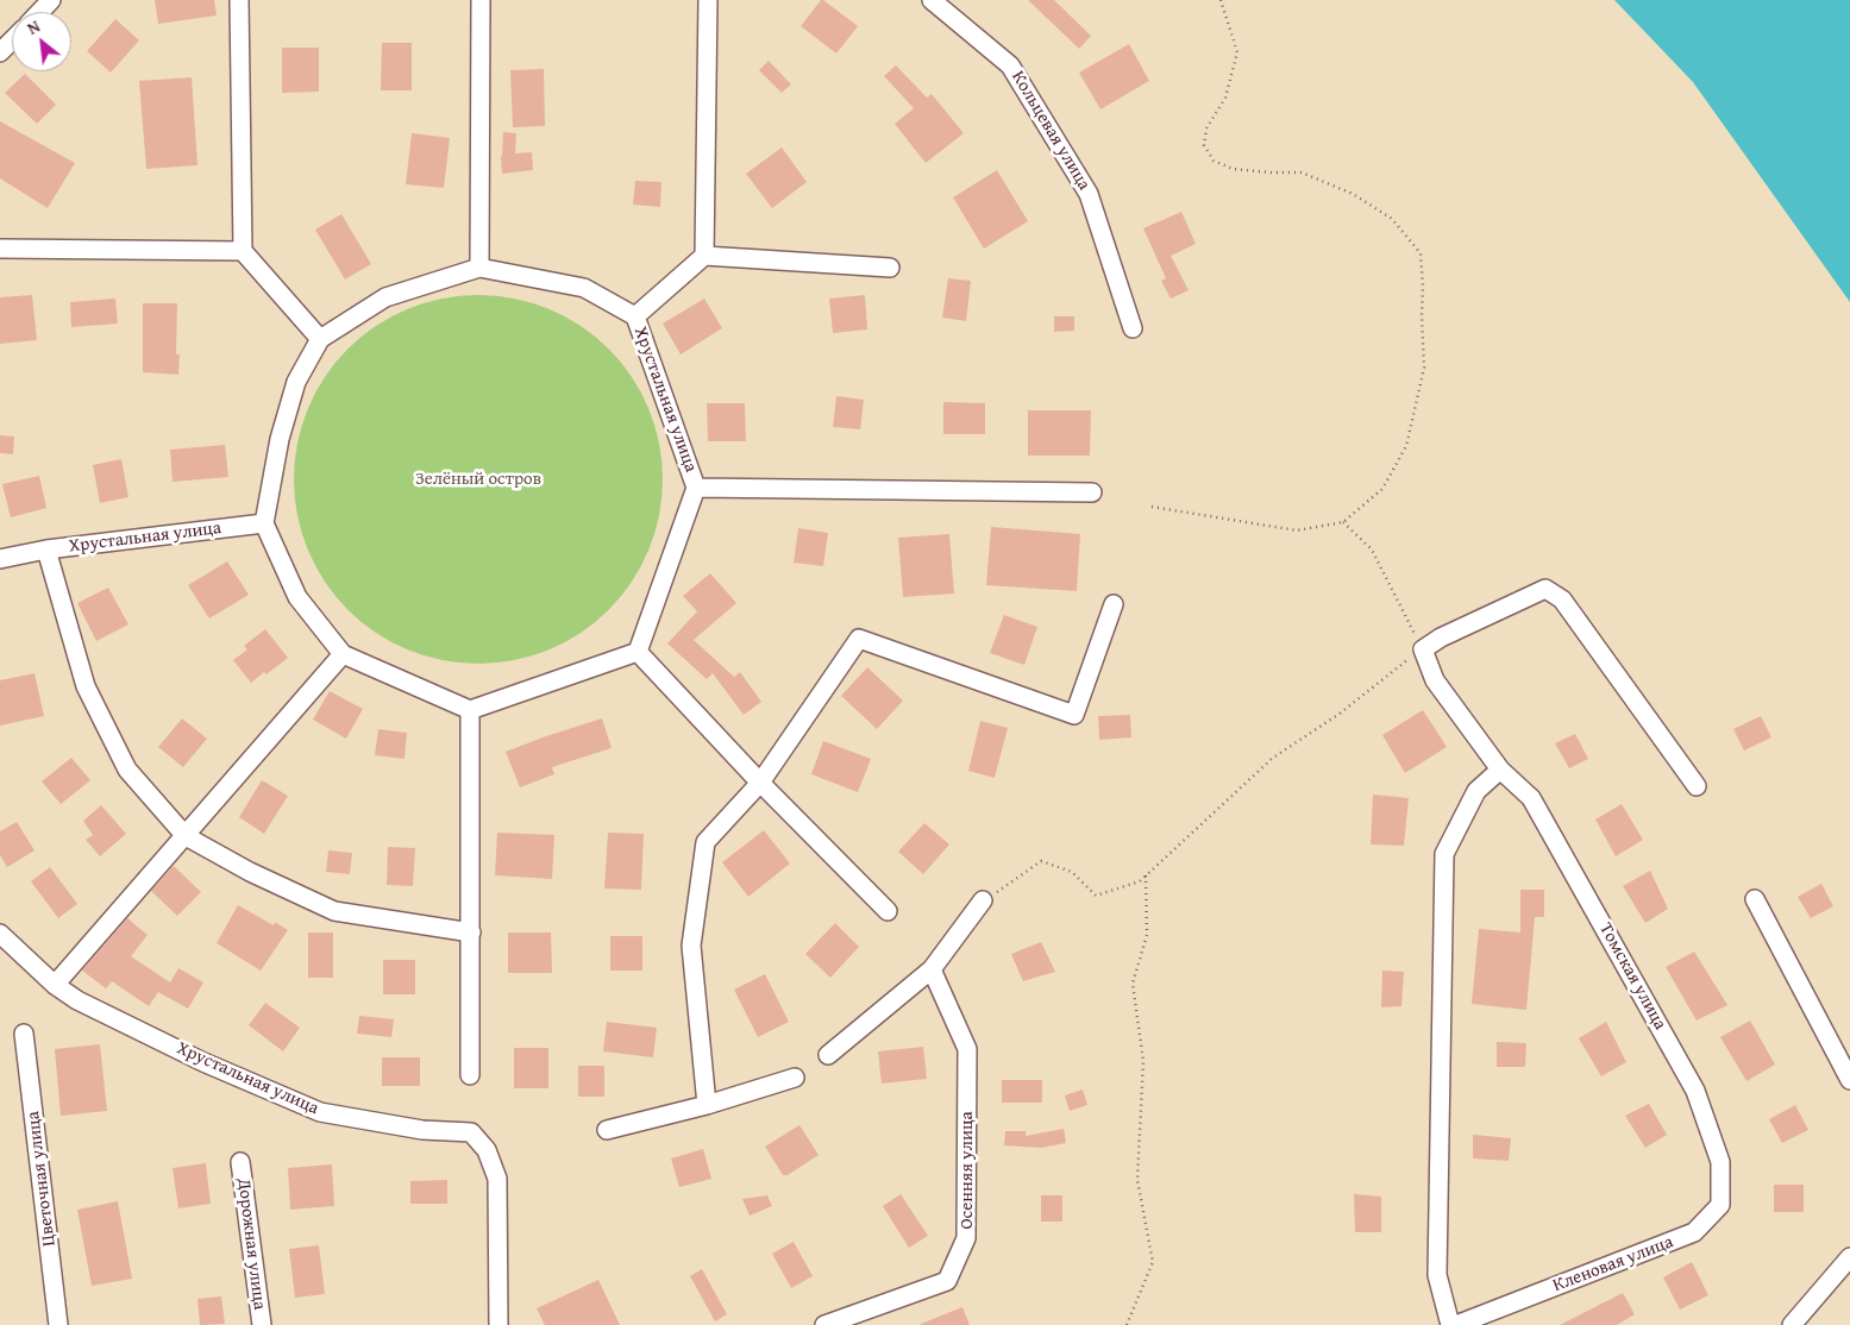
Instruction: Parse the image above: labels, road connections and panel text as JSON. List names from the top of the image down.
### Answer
{
  "streets": {
    "street": [
      "Кольцевая улица",
      "Хрустальная улица",
      "Томская улица",
      "Осенняя улица",
      "Цветочная улица",
      "Дорожная улица",
      "Кленовая улица"
    ]
  },
  "crossings": [
    ["Томская улица", "Кленовая улица"]
  ],
  "parks": ["Зелёный остров"],
  "north": "top left"
}
